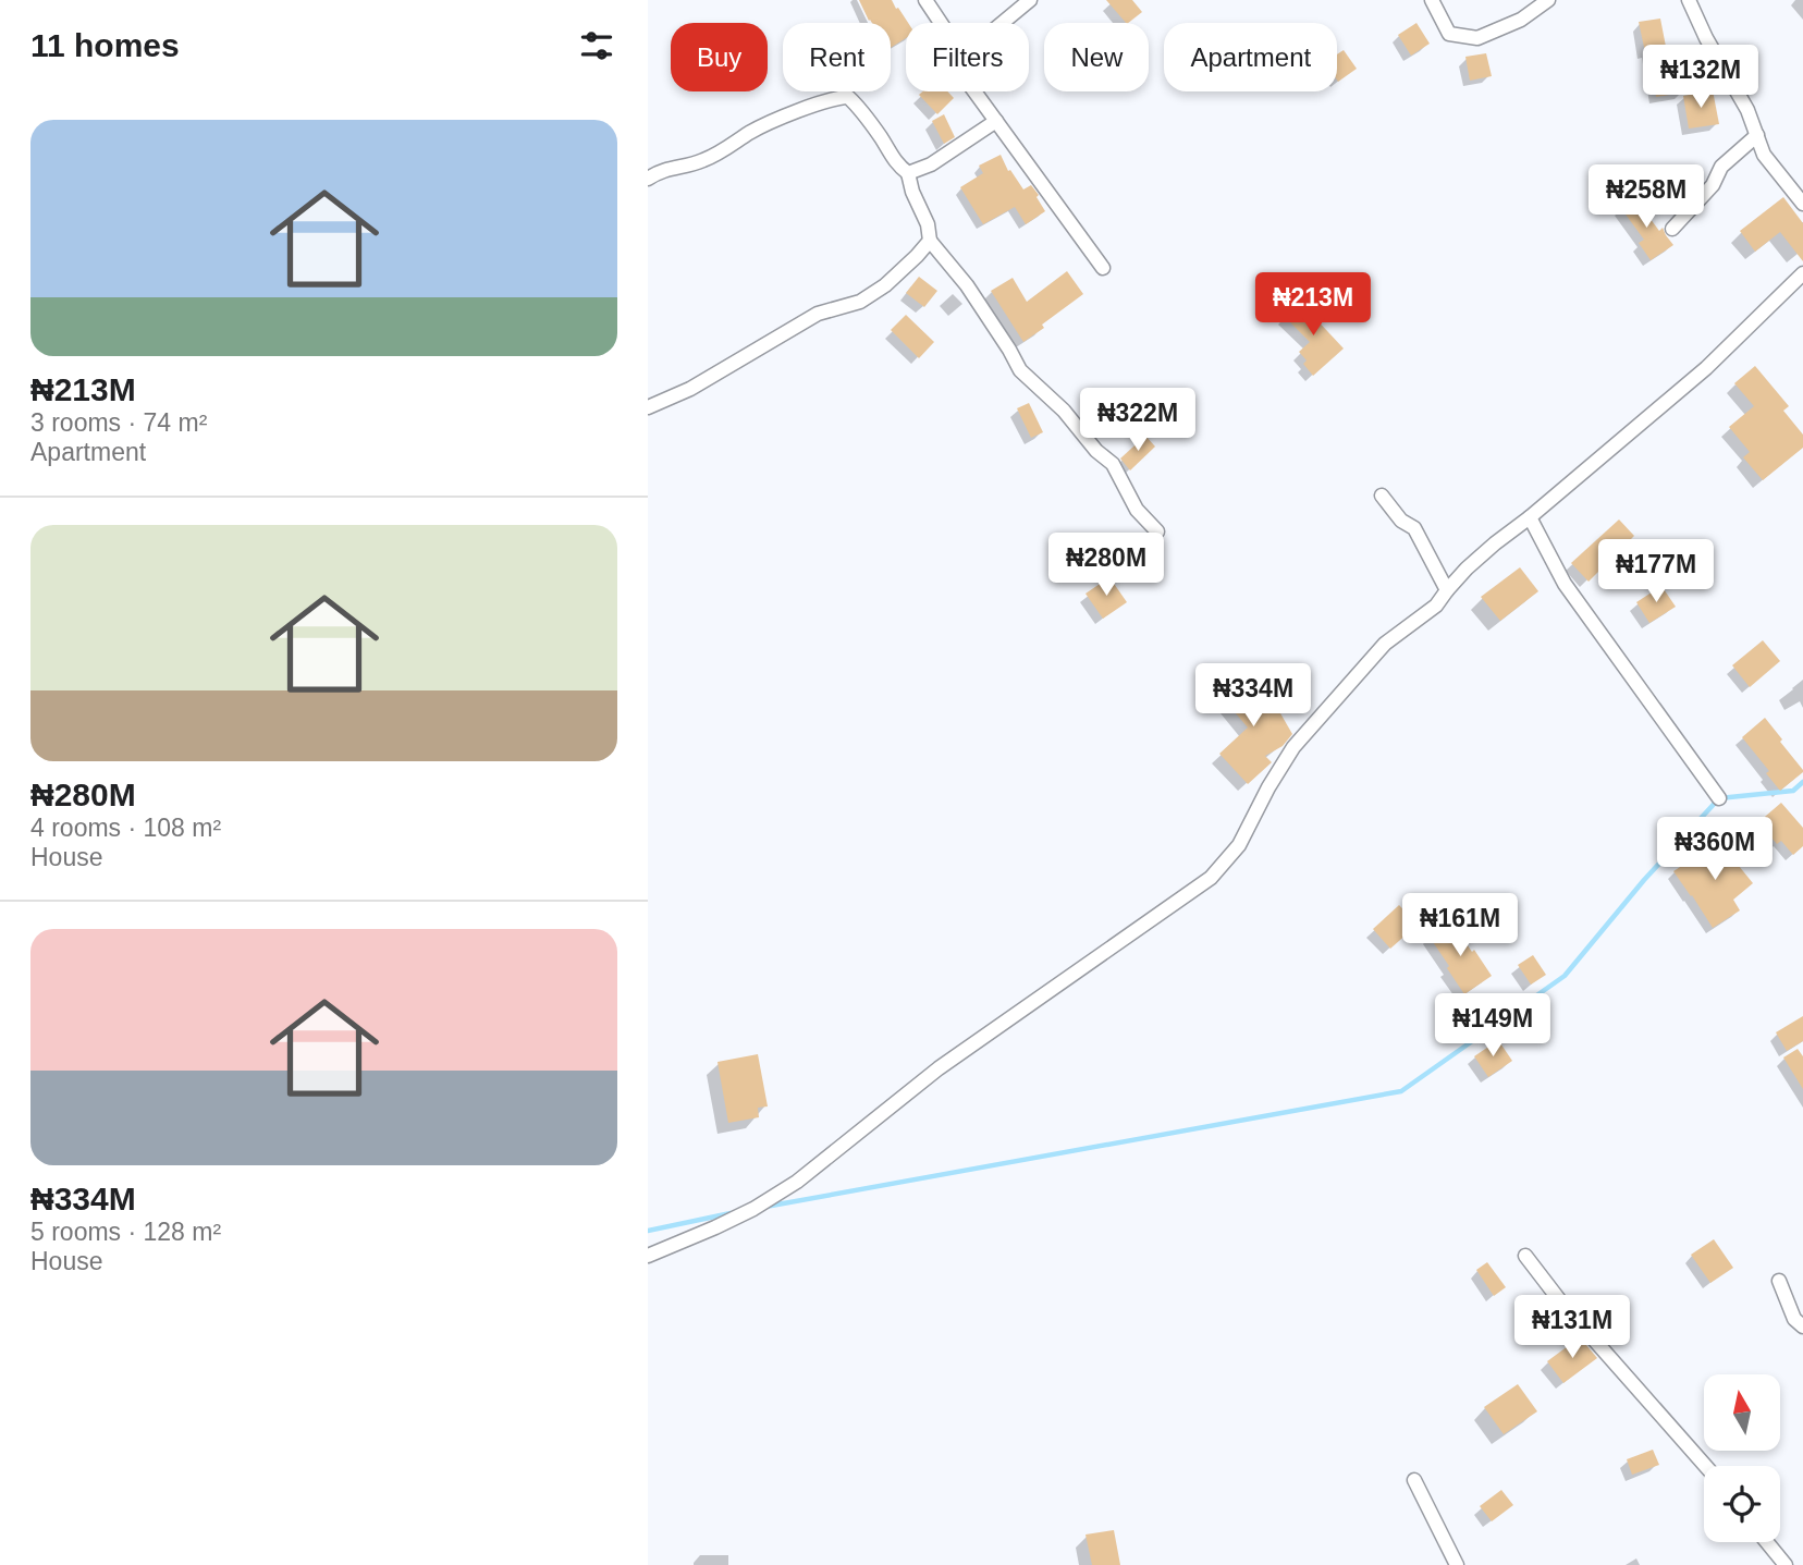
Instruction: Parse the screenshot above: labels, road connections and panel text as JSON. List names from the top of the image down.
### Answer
{
  "north": "top",
  "page": {
    "heading": "11 homes",
    "chip": [
      "Buy",
      "Rent",
      "Filters",
      "New",
      "Apartment"
    ],
    "price": [
      "₦132M",
      "₦258M",
      "₦213M",
      "₦322M",
      "₦280M",
      "₦177M",
      "₦334M",
      "₦360M",
      "₦161M",
      "₦149M",
      "₦131M"
    ],
    "list": [
      {
        "name": "₦213M",
        "note": "3 rooms · 74 m² · Apartment"
      },
      {
        "name": "₦280M",
        "note": "4 rooms · 108 m² · House"
      },
      {
        "name": "₦334M",
        "note": "5 rooms · 128 m² · House"
      }
    ]
  }
}
